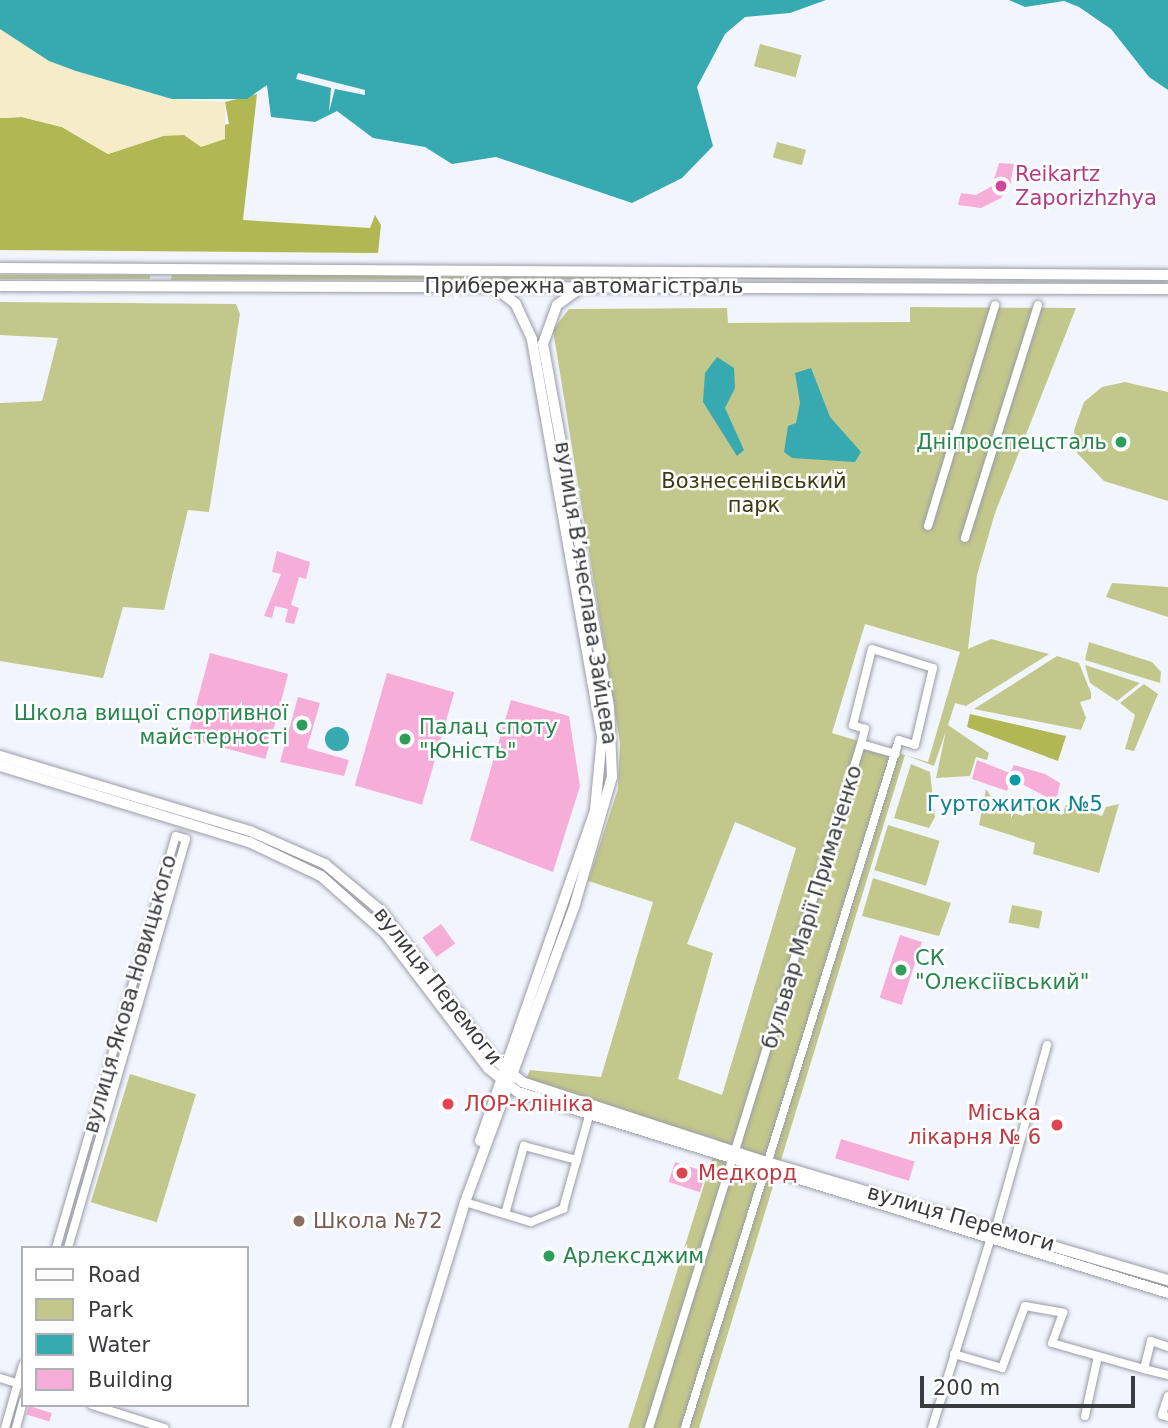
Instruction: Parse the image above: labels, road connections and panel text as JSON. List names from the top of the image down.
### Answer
{
  "streets": {
    "main road": ["Прибережна автомагістраль", "вулиця Вʼячеслава Зайцева", "вулиця Перемоги"],
    "street": ["бульвар Марії Примаченко", "вулиця Якова Новицького"]
  },
  "crossings": [
    ["Прибережна автомагістраль", "вулиця Вʼячеслава Зайцева"],
    ["вулиця Вʼячеслава Зайцева", "вулиця Перемоги"],
    ["бульвар Марії Примаченко", "вулиця Перемоги"]
  ],
  "parks": ["Вознесенівський парк"],
  "places": [
    "Reikartz Zaporizhzhya",
    "Дніпроспецсталь",
    "Школа вищої спортивної майстерності",
    "Палац споту \"Юність\"",
    "Гуртожиток №5",
    "СК \"Олексіївський\"",
    "ЛОР-клініка",
    "Мiська лiкарня № 6",
    "Медкорд",
    "Школа №72",
    "Арлексджим"
  ],
  "legend": [
    "Road",
    "Park",
    "Water",
    "Building"
  ],
  "scale_bar": "200 m"
}
